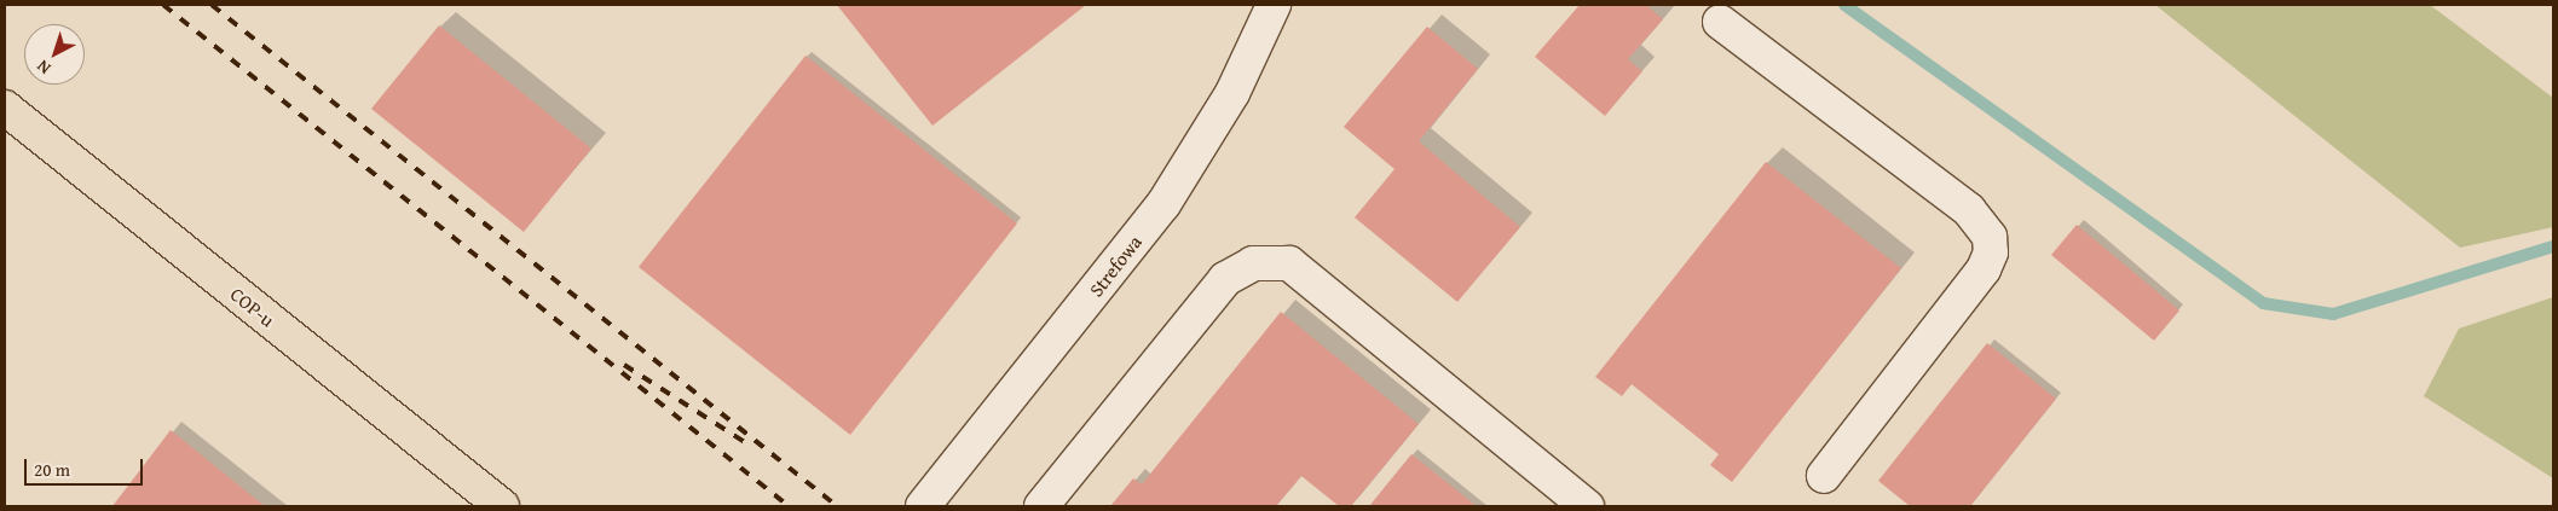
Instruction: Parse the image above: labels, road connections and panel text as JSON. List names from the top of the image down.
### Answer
{
  "streets": {
    "main road": ["COP-u"],
    "street": ["Strefowa"]
  },
  "scale_bar": "20 m",
  "north": "bottom left"
}
